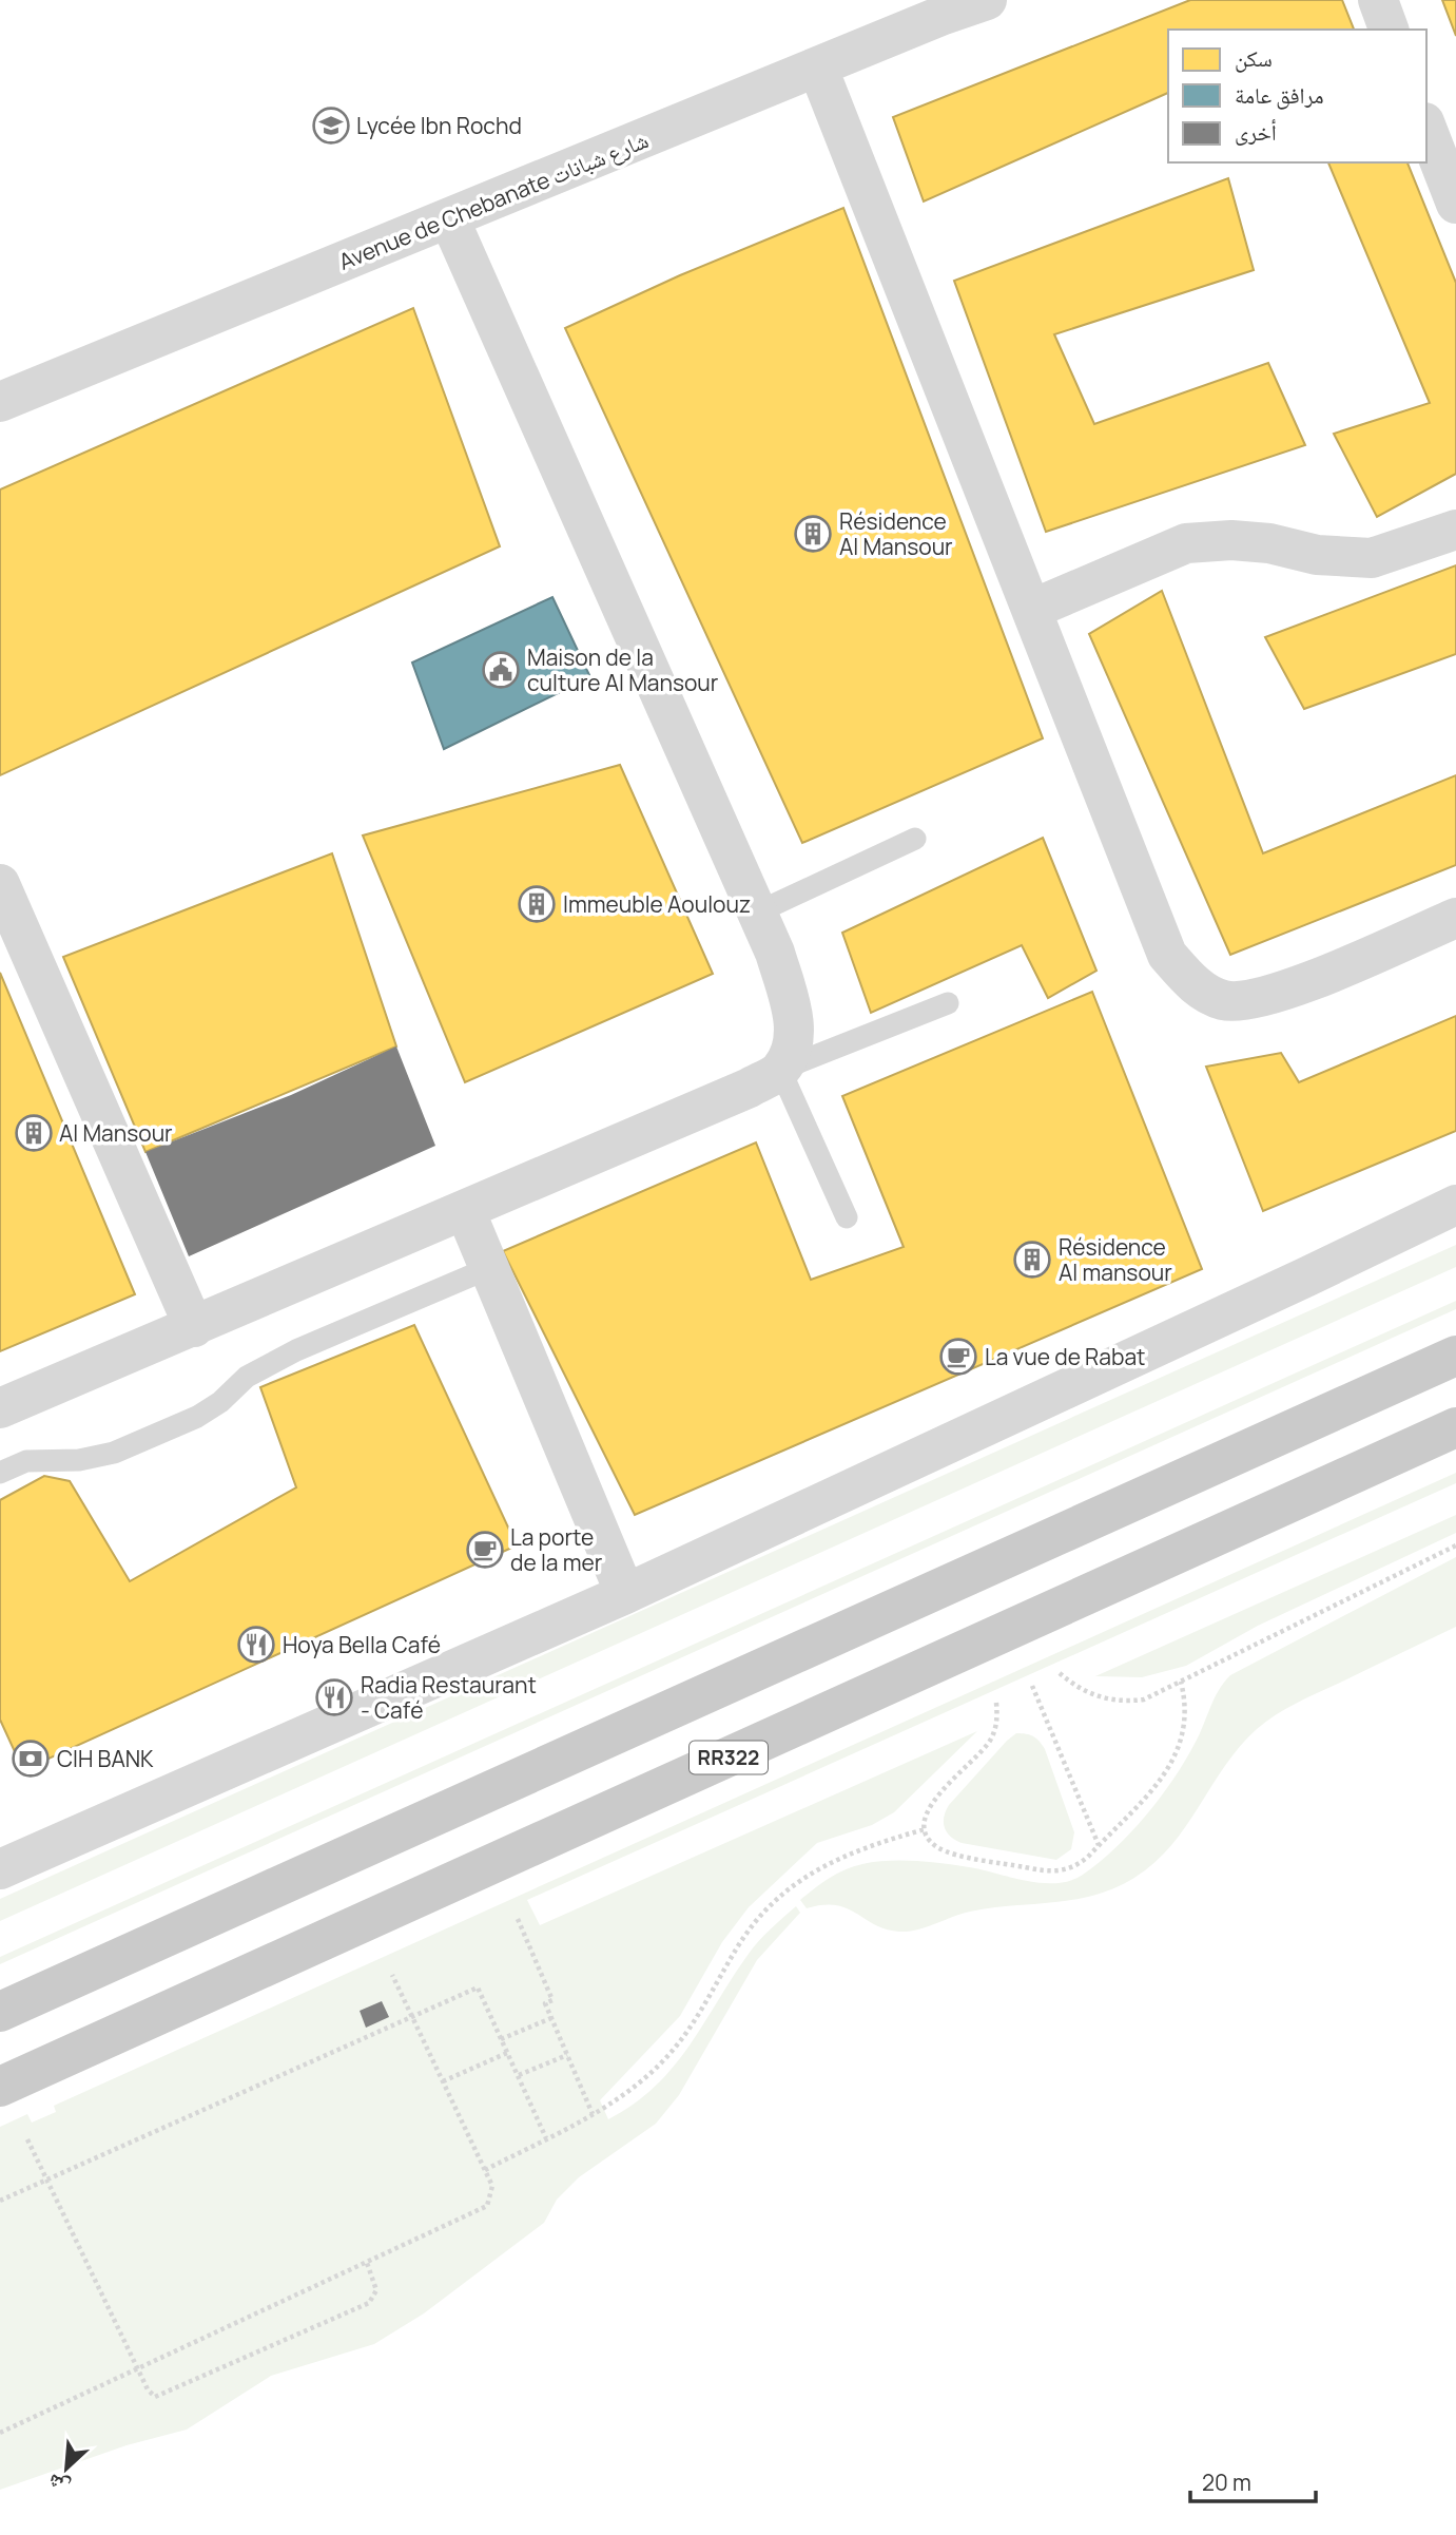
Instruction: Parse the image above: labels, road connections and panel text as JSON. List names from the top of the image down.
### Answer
{
  "streets": {
    "main road": ["RR322"],
    "street": ["Avenue de Chebanate شارع شبانات"]
  },
  "places": {
    "school or university": ["Lycée Ibn Rochd"],
    "building": [
      "Résidence Al Mansour",
      "Immeuble Aoulouz",
      "Al Mansour",
      "Résidence Al mansour"
    ],
    "public building": ["Maison de la culture Al Mansour"],
    "cafe": ["La vue de Rabat", "La porte de la mer"],
    "restaurant": ["Hoya Bella Café", "Radia Restaurant - Café"],
    "bank": ["CIH BANK"]
  },
  "legend": ["سكن", "مرافق عامة", "أخرى"],
  "scale_bar": "20 m",
  "north": "bottom left"
}
